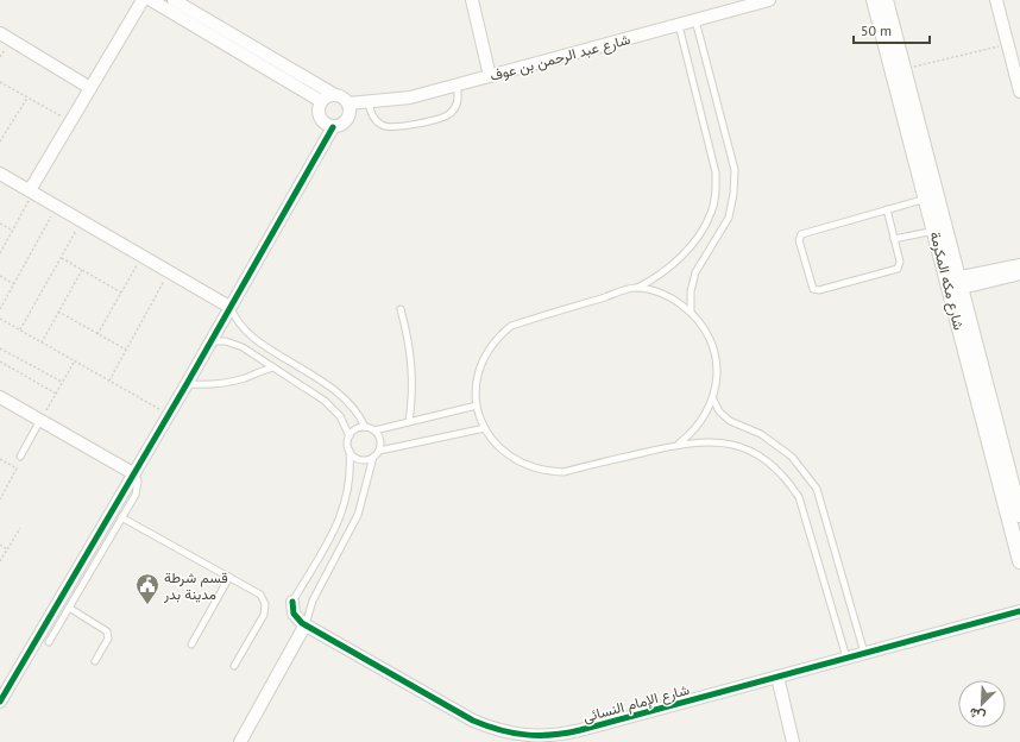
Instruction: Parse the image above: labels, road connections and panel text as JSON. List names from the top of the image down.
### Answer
{
  "streets": {
    "street": ["شارع عبد الرحمن بن عوف", "شارع مكه المكرمة", "شارع الإمام النسائى"]
  },
  "places": {
    "public building": ["قسم شرطة مدينة بدر"]
  },
  "scale_bar": "50 m",
  "north": "bottom left"
}
